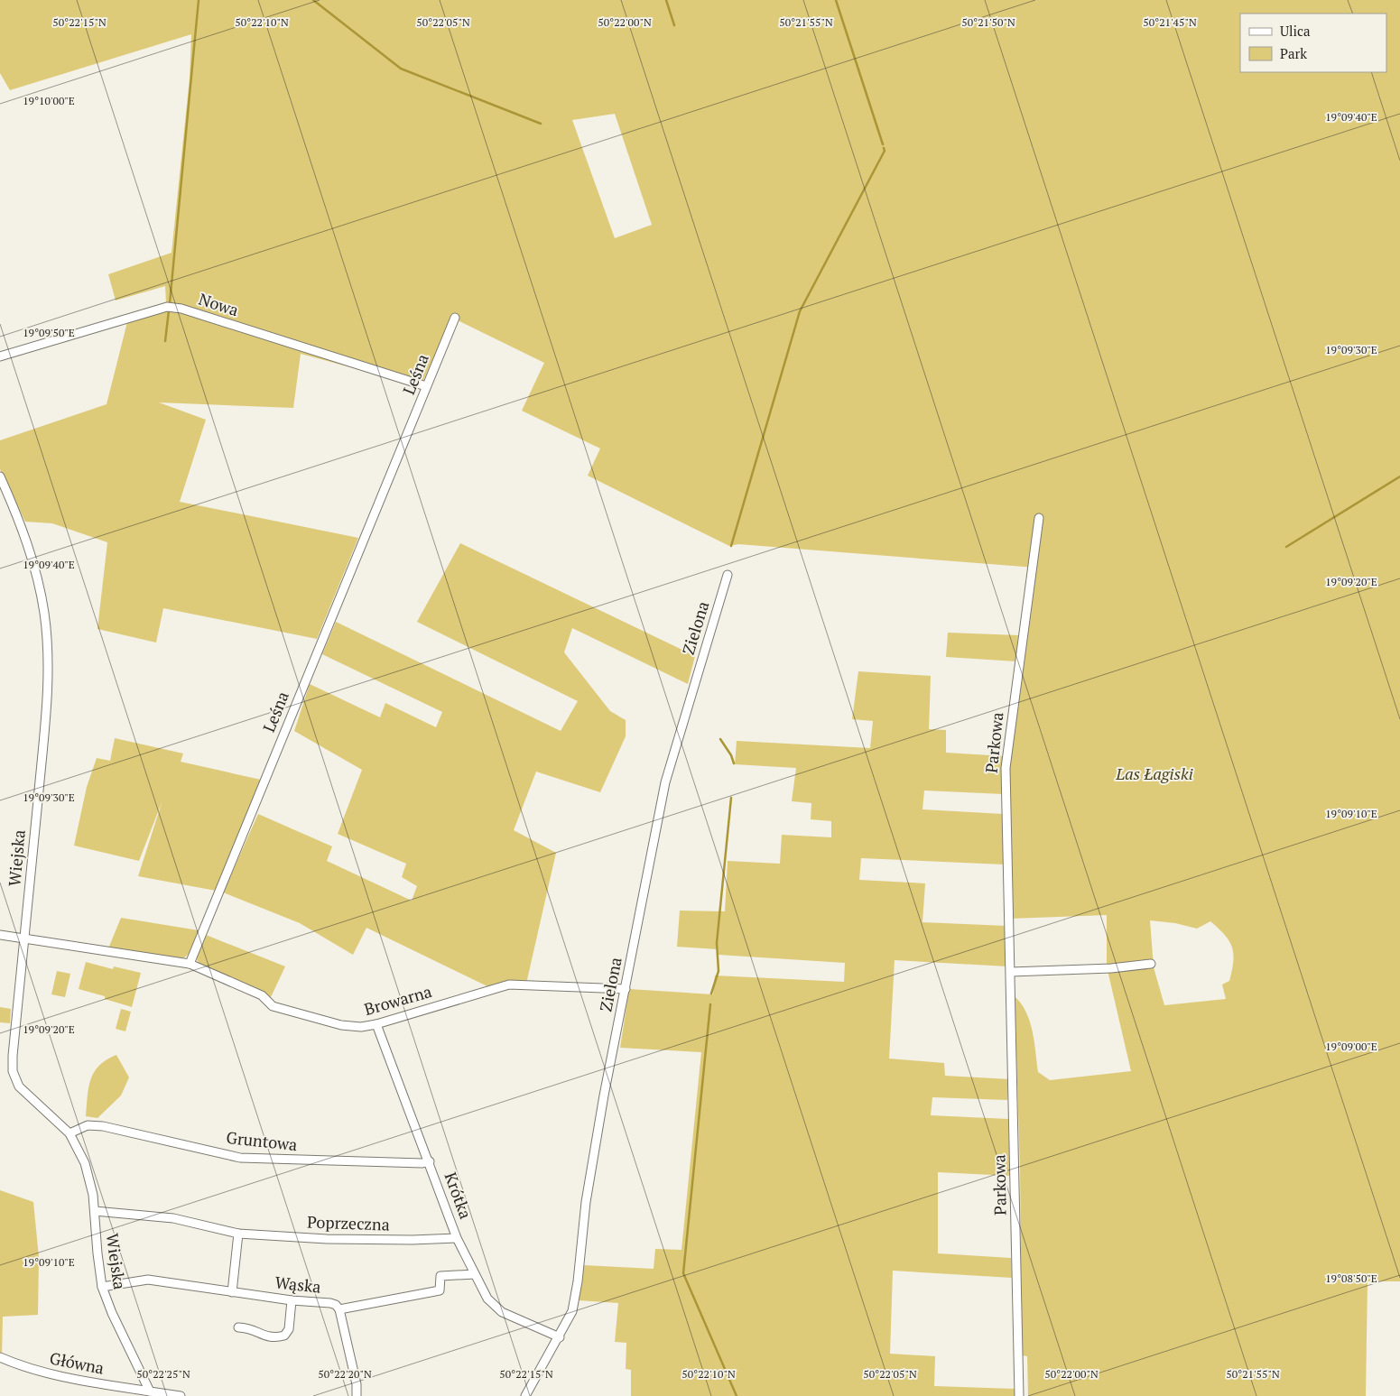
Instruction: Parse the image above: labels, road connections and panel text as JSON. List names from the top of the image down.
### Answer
{
  "streets": {
    "street": [
      "Nowa",
      "Leśna",
      "Zielona",
      "Parkowa",
      "Wiejska",
      "Browarna",
      "Gruntowa",
      "Krótka",
      "Poprzeczna",
      "Wąska",
      "Główna"
    ]
  },
  "crossings": [
    ["Nowa", "Leśna"],
    ["Leśna", "Browarna"],
    ["Zielona", "Browarna"],
    ["Zielona", "Krótka"],
    ["Wiejska", "Gruntowa"],
    ["Wiejska", "Poprzeczna"],
    ["Wiejska", "Wąska"],
    ["Wiejska", "Główna"],
    ["Browarna", "Krótka"],
    ["Gruntowa", "Krótka"],
    ["Krótka", "Poprzeczna"],
    ["Krótka", "Wąska"]
  ],
  "parks": ["Las Łagiski"],
  "legend": ["Ulica", "Park"],
  "coordinates": [
    "50°22'15\"N",
    "50°22'10\"N",
    "50°22'05\"N",
    "50°22'00\"N",
    "50°21'55\"N",
    "50°21'50\"N",
    "50°21'45\"N",
    "19°10'00\"E",
    "19°09'40\"E",
    "19°09'50\"E",
    "19°09'30\"E",
    "19°09'20\"E",
    "19°09'10\"E",
    "19°09'00\"E",
    "19°08'50\"E",
    "50°22'25\"N",
    "50°22'20\"N"
  ]
}
